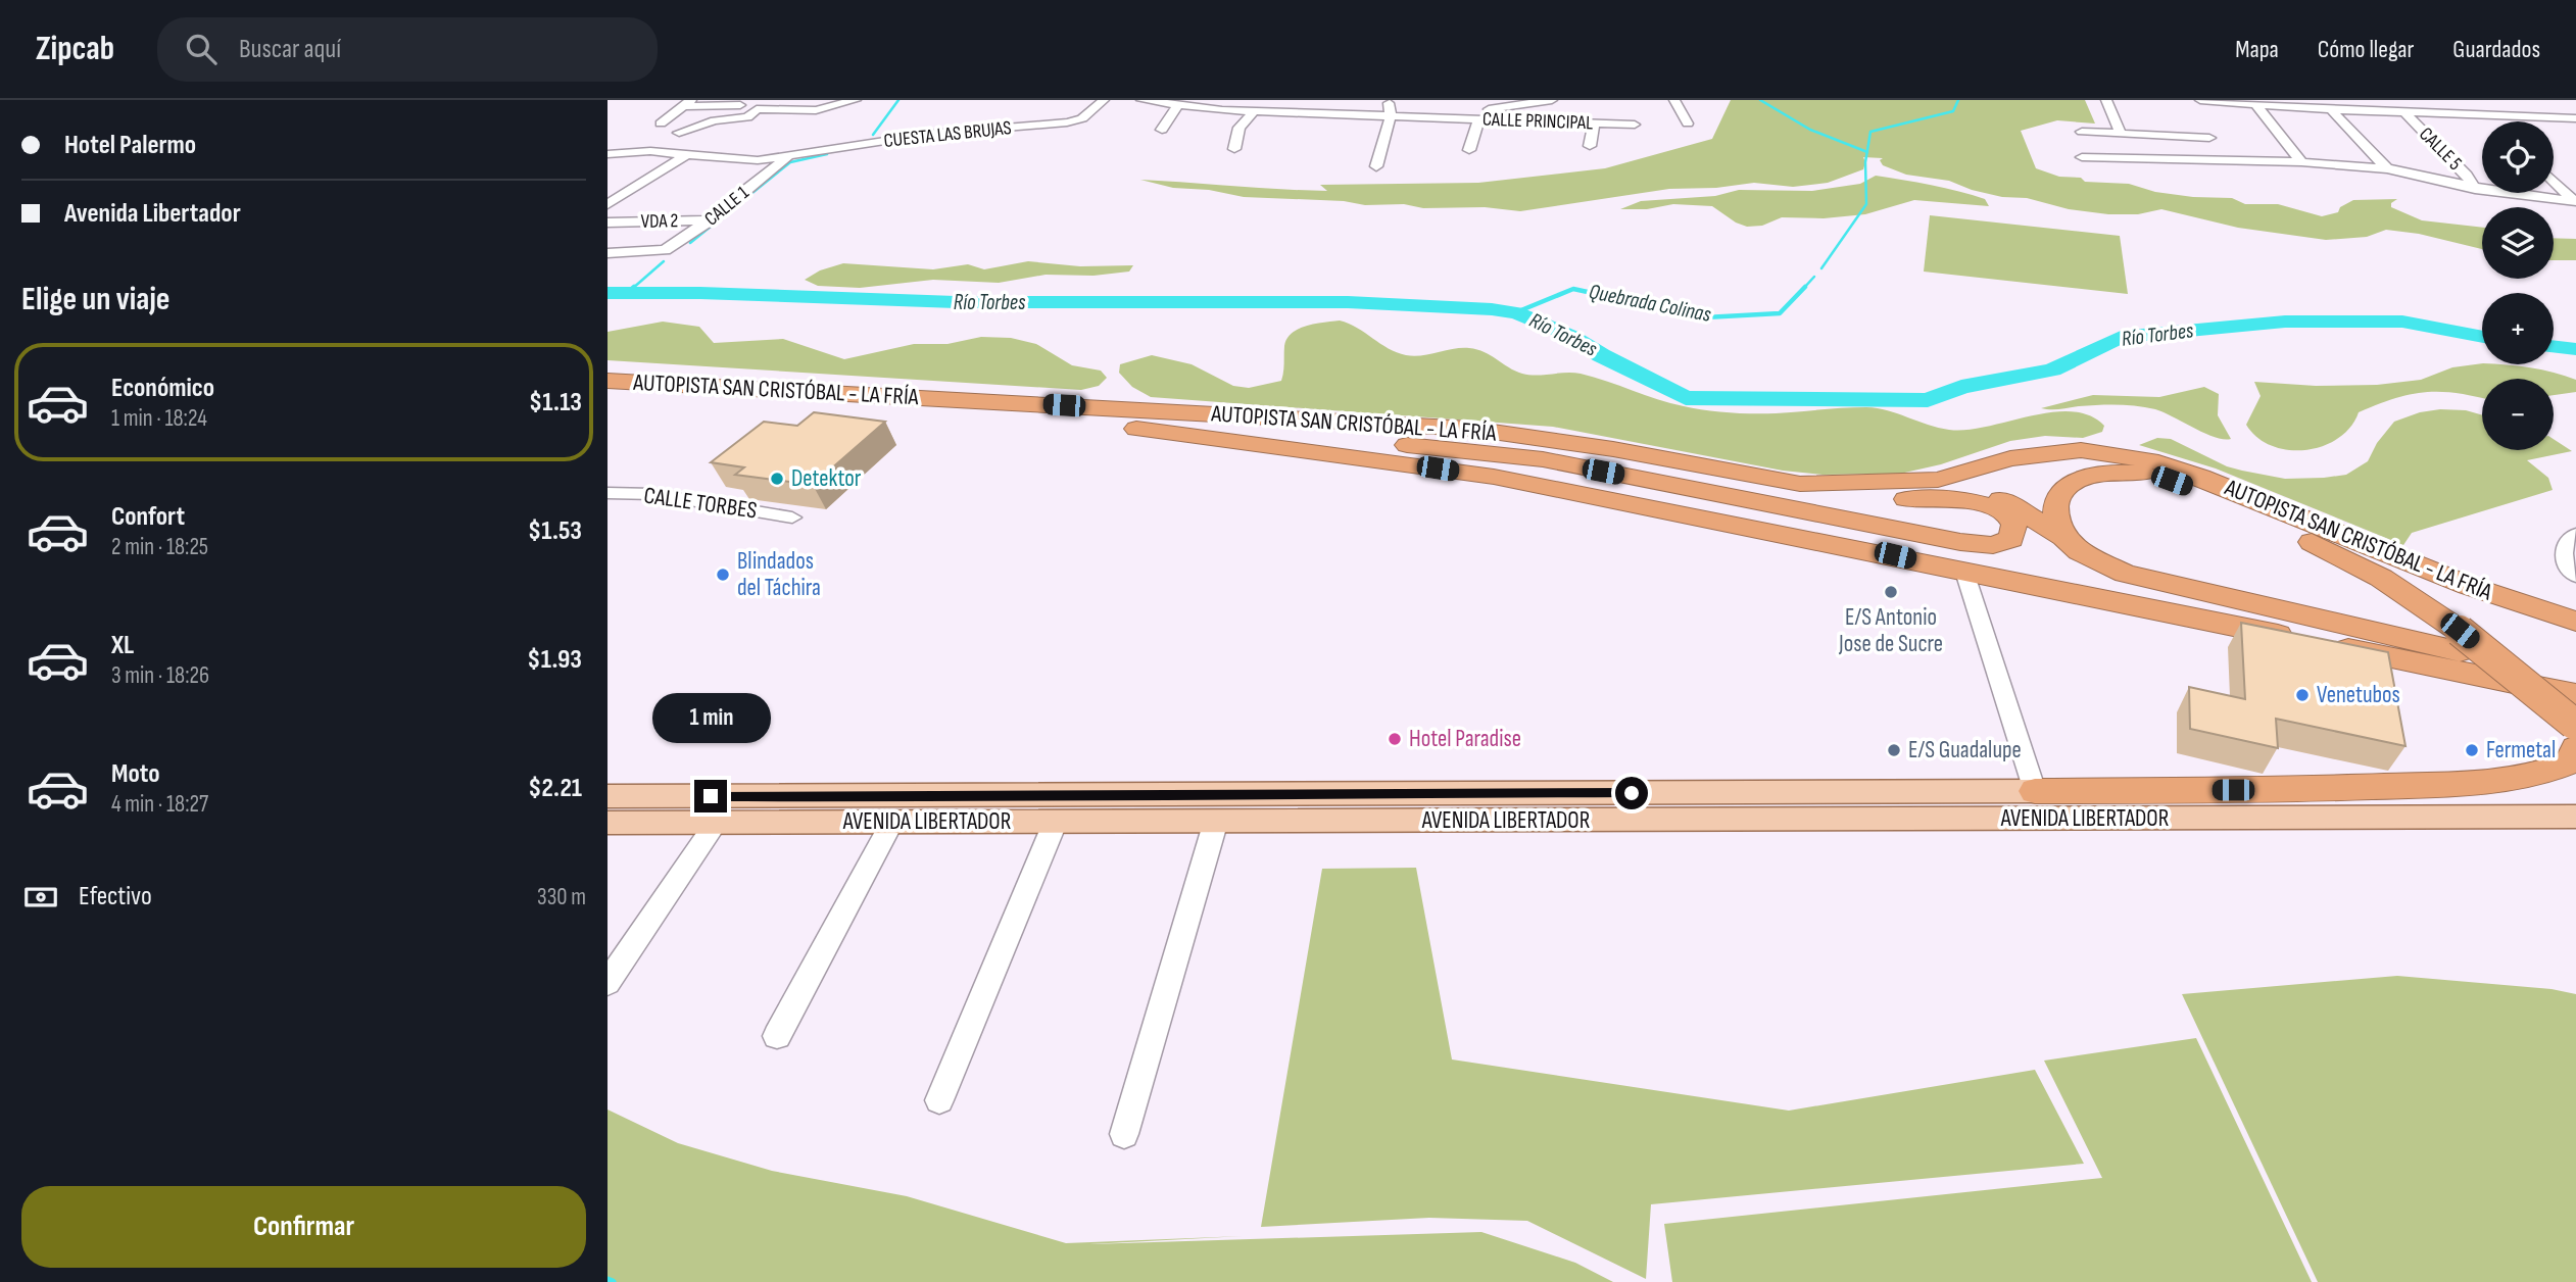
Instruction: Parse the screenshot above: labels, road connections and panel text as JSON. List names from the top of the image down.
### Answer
{
  "streets": {
    "highway": ["AUTOPISTA SAN CRISTÓBAL - LA FRÍA"],
    "main road": ["AVENIDA LIBERTADOR"],
    "street": [
      "CALLE PRINCIPAL",
      "CUESTA LAS BRUJAS",
      "CALLE 5",
      "CALLE 1",
      "VDA 2",
      "CALLE TORBES"
    ]
  },
  "crossings": [
    ["CUESTA LAS BRUJAS", "CALLE 1"],
    ["CALLE 1", "VDA 2"]
  ],
  "water": ["Río Torbes", "Quebrada Colinas"],
  "places": [
    "Detektor",
    "Blindados del Táchira",
    "E/S Antonio Jose de Sucre",
    "Venetubos",
    "Hotel Paradise",
    "E/S Guadalupe",
    "Fermetal"
  ],
  "page": {
    "header": "Zipcab",
    "search": "Buscar aquí",
    "nav": ["Mapa", "Cómo llegar", "Guardados"],
    "banner": ["Hotel Palermo", "Avenida Libertador"],
    "map_buttons": ["+", "−"],
    "heading": "Elige un viaje",
    "list": [
      {
        "name": "Económico",
        "note": "1 min · 18:24",
        "value": "$1.13"
      },
      {
        "name": "Confort",
        "note": "2 min · 18:25",
        "value": "$1.53"
      },
      {
        "name": "XL",
        "note": "3 min · 18:26",
        "value": "$1.93"
      },
      {
        "name": "Moto",
        "note": "4 min · 18:27",
        "value": "$2.21"
      }
    ],
    "bubble": "1 min",
    "pay": ["Efectivo", "330 m"],
    "buttons": "Confirmar"
  }
}
